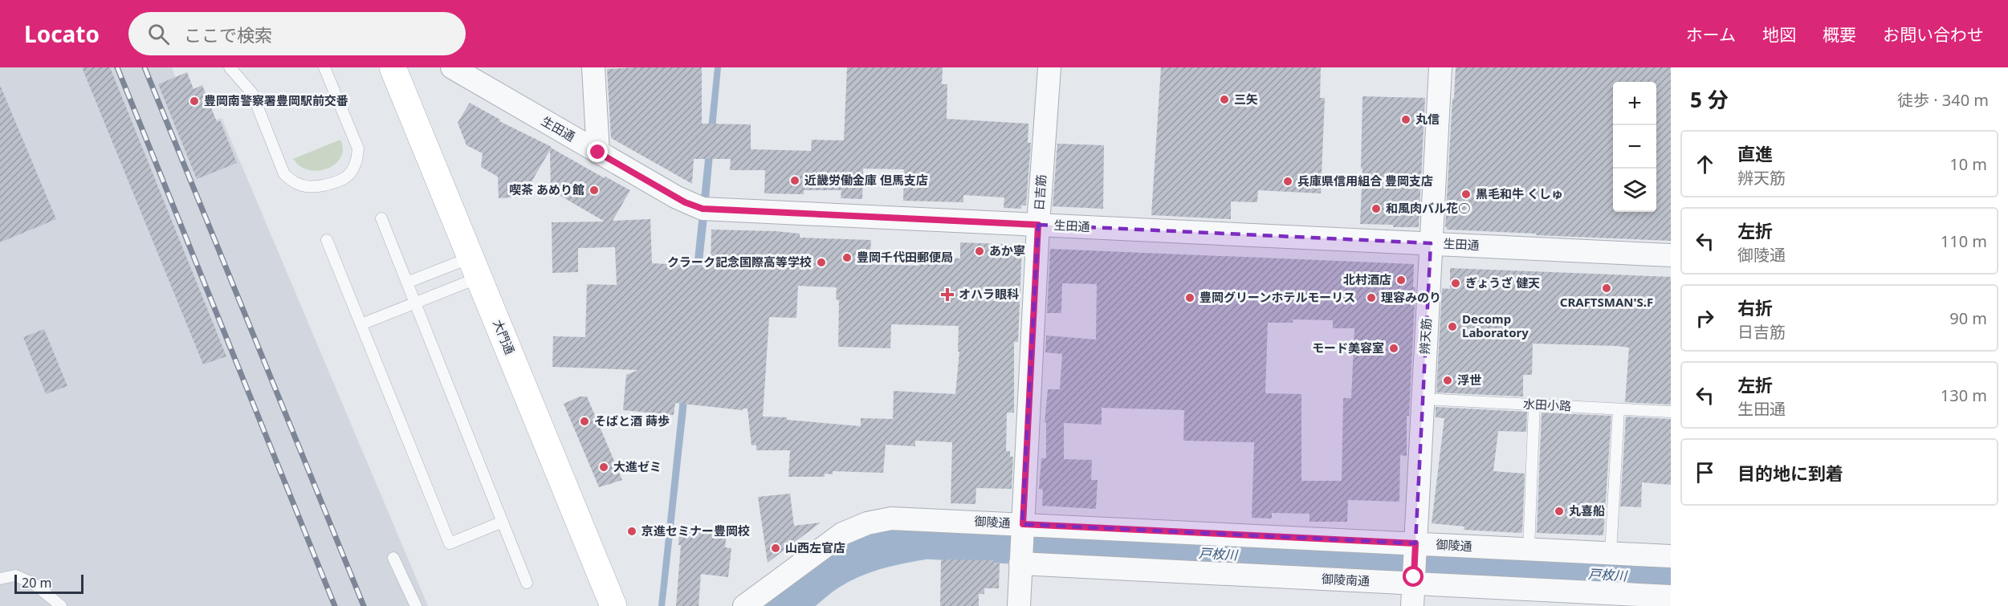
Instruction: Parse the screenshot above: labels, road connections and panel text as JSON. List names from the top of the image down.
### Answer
{
  "streets": {
    "street": [
      "生田通",
      "日吉筋",
      "辨天筋",
      "大門通",
      "御陵通",
      "御陵南通"
    ],
    "lane": ["水田小路"]
  },
  "crossings": [
    ["生田通", "日吉筋"],
    ["生田通", "辨天筋"],
    ["日吉筋", "御陵通"],
    ["日吉筋", "御陵南通"],
    ["辨天筋", "水田小路"],
    ["辨天筋", "御陵通"],
    ["辨天筋", "御陵南通"]
  ],
  "water": ["戸枚川"],
  "places": {
    "other": [
      "三矢",
      "豊岡南警察署豊岡駅前交番",
      "丸信",
      "近畿労働金庫 但馬支店",
      "兵庫県信用組合 豊岡支店",
      "喫茶 あめり館",
      "黒毛和牛 くしゅ",
      "和風肉バル花○",
      "あか寧",
      "豊岡千代田郵便局",
      "クラーク記念国際高等学校",
      "北村酒店",
      "ぎょうざ 健天",
      "CRAFTSMAN'S.F",
      "豊岡グリーンホテルモーリス",
      "理容みのり",
      "Decomp Laboratory",
      "モード美容室",
      "浮世",
      "そばと酒 蒔歩",
      "大進ゼミ",
      "丸喜船",
      "京進セミナー豊岡校",
      "山西左官店"
    ],
    "health": ["オハラ眼科"]
  },
  "scale_bar": "20 m",
  "page": {
    "header": "Locato",
    "search": "ここで検索",
    "nav": [
      "ホーム",
      "地図",
      "概要",
      "お問い合わせ"
    ],
    "heading": ["5 分", "徒歩 · 340 m"],
    "map_buttons": ["+", "−"],
    "list": [
      ["直進", "辨天筋", "10 m"],
      ["左折", "御陵通", "110 m"],
      ["右折", "日吉筋", "90 m"],
      ["左折", "生田通", "130 m"],
      "目的地に到着"
    ],
    "scale": "20 m"
  }
}
